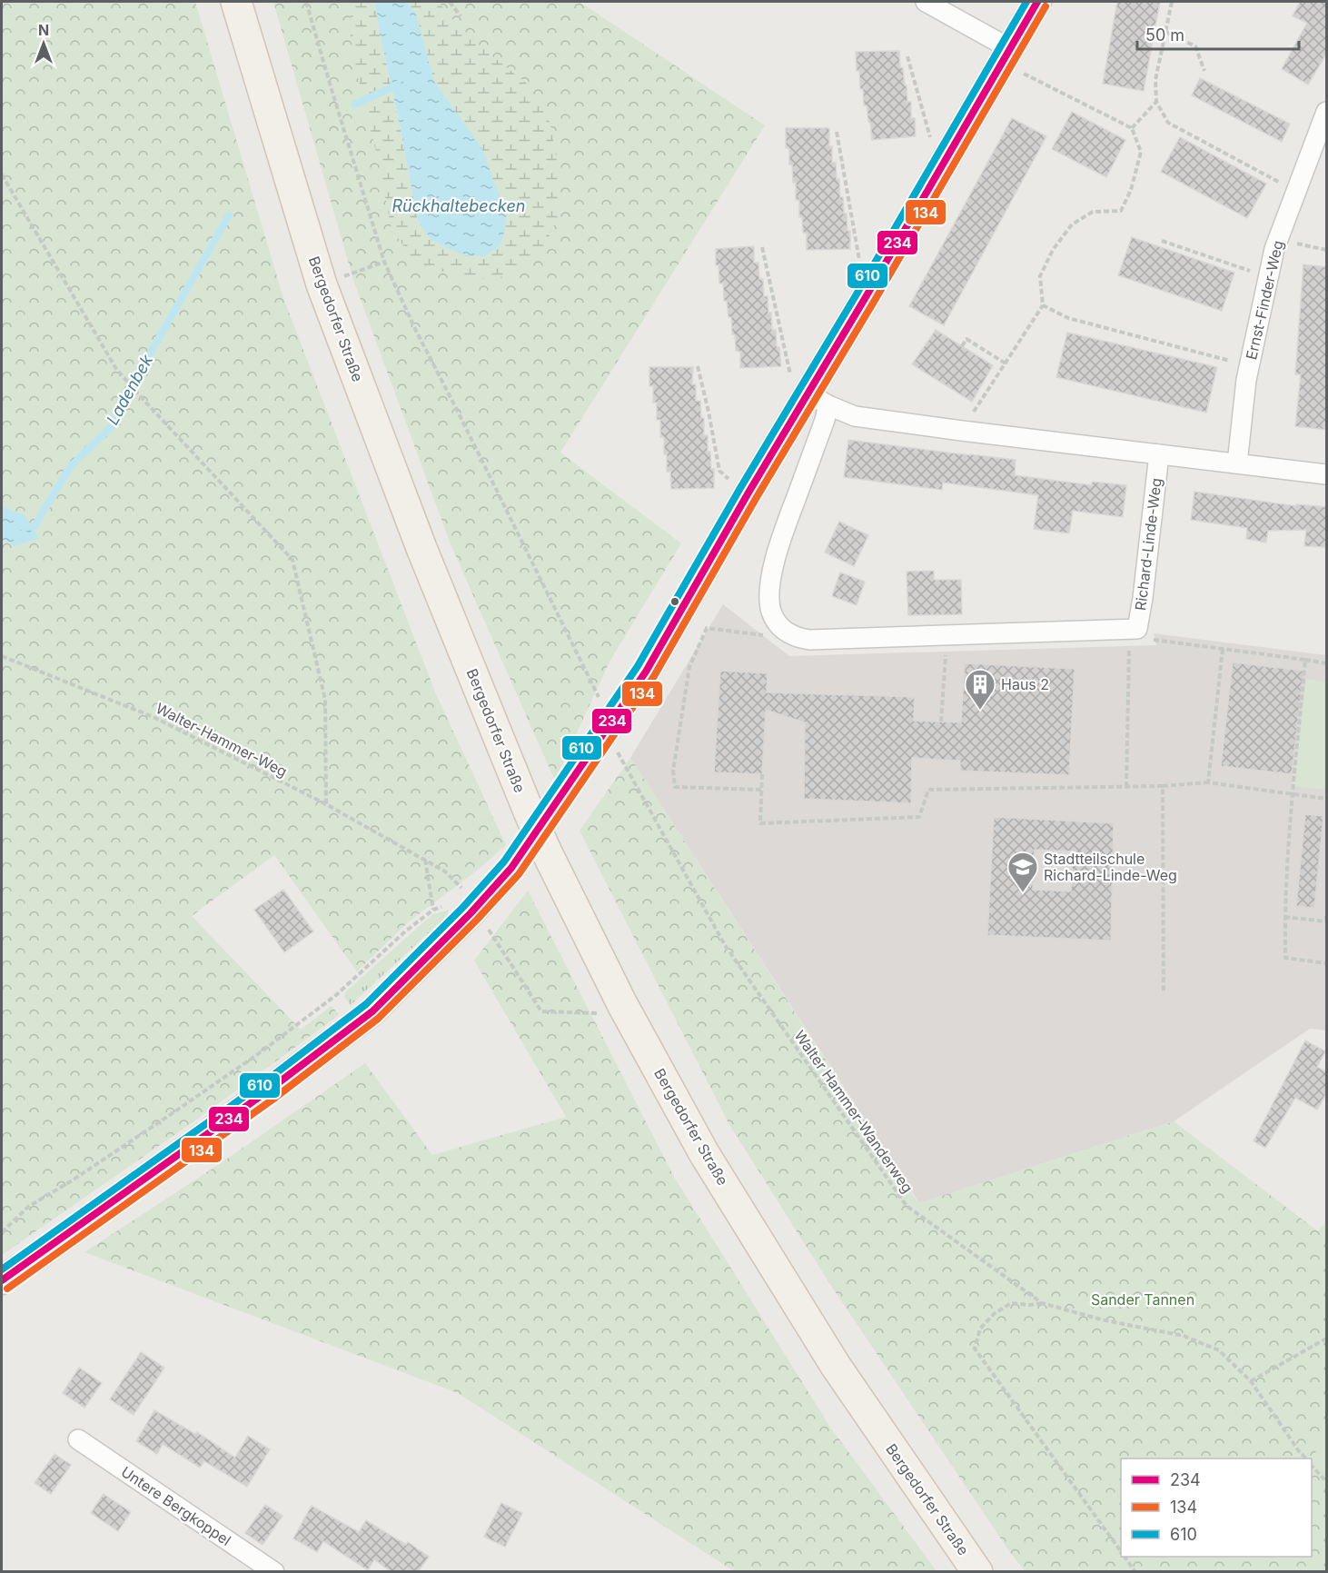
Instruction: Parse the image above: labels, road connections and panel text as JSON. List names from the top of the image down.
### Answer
{
  "streets": {
    "main road": ["Bergedorfer Straße"],
    "street": ["Ernst-Finder-Weg", "Richard-Linde-Weg", "Untere Bergkoppel"],
    "path": ["Walter-Hammer-Weg", "Walter Hammer-Wanderweg"]
  },
  "crossings": [
    ["Bergedorfer Straße", "Walter-Hammer-Weg"]
  ],
  "water": ["Rückhaltebecken", "Ladenbek"],
  "parks": ["Sander Tannen"],
  "places": {
    "building": ["Haus 2"],
    "school or university": ["Stadtteilschule Richard-Linde-Weg"]
  },
  "lines": ["transit line 234", "transit line 610", "transit line 134"],
  "legend": ["234", "134", "610"],
  "scale_bar": "50 m",
  "north": "top"
}
